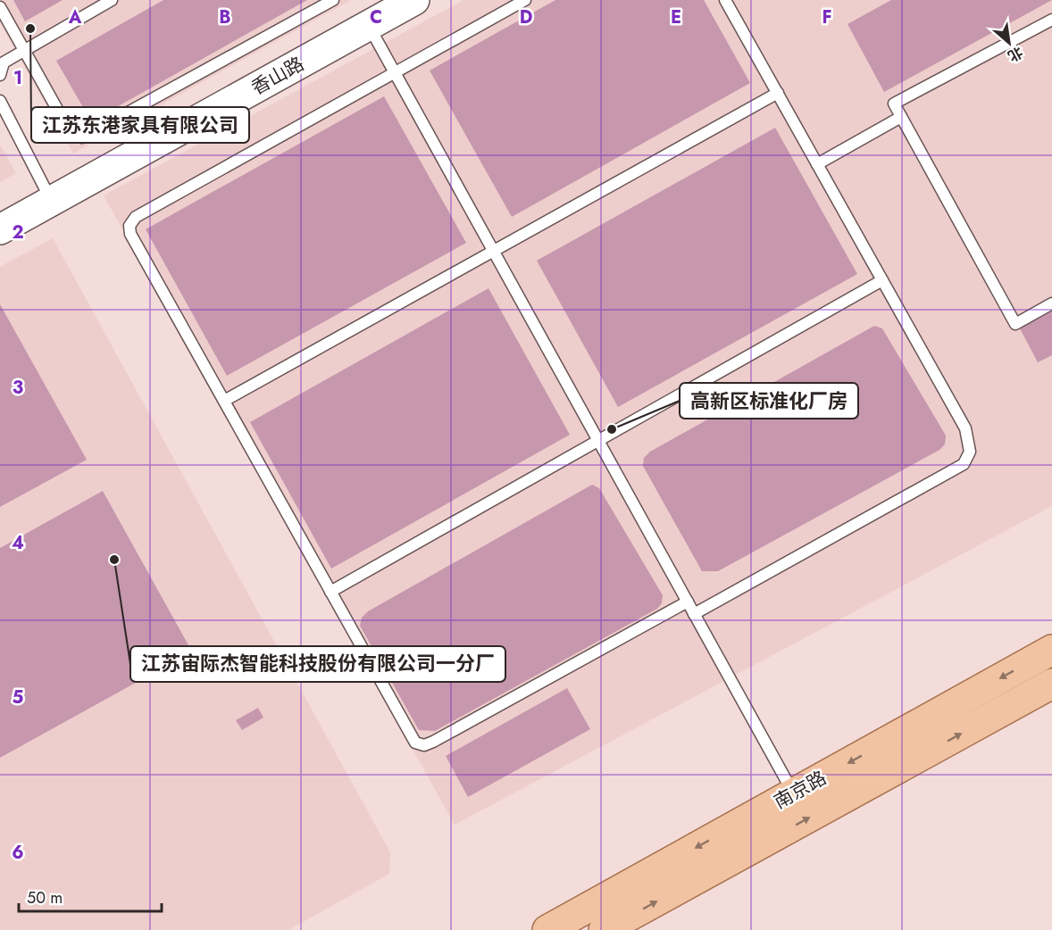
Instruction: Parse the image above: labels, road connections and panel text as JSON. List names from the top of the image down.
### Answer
{
  "streets": {
    "main road": ["南京路"],
    "street": ["香山路"]
  },
  "places": ["江苏东港家具有限公司", "高新区标准化厂房", "江苏宙际杰智能科技股份有限公司一分厂"],
  "scale_bar": "50 m",
  "north": "bottom right",
  "grid": {
    "columns": [
      "A",
      "B",
      "C",
      "D",
      "E",
      "F"
    ],
    "rows": [
      "1",
      "2",
      "3",
      "4",
      "5",
      "6"
    ]
  }
}
